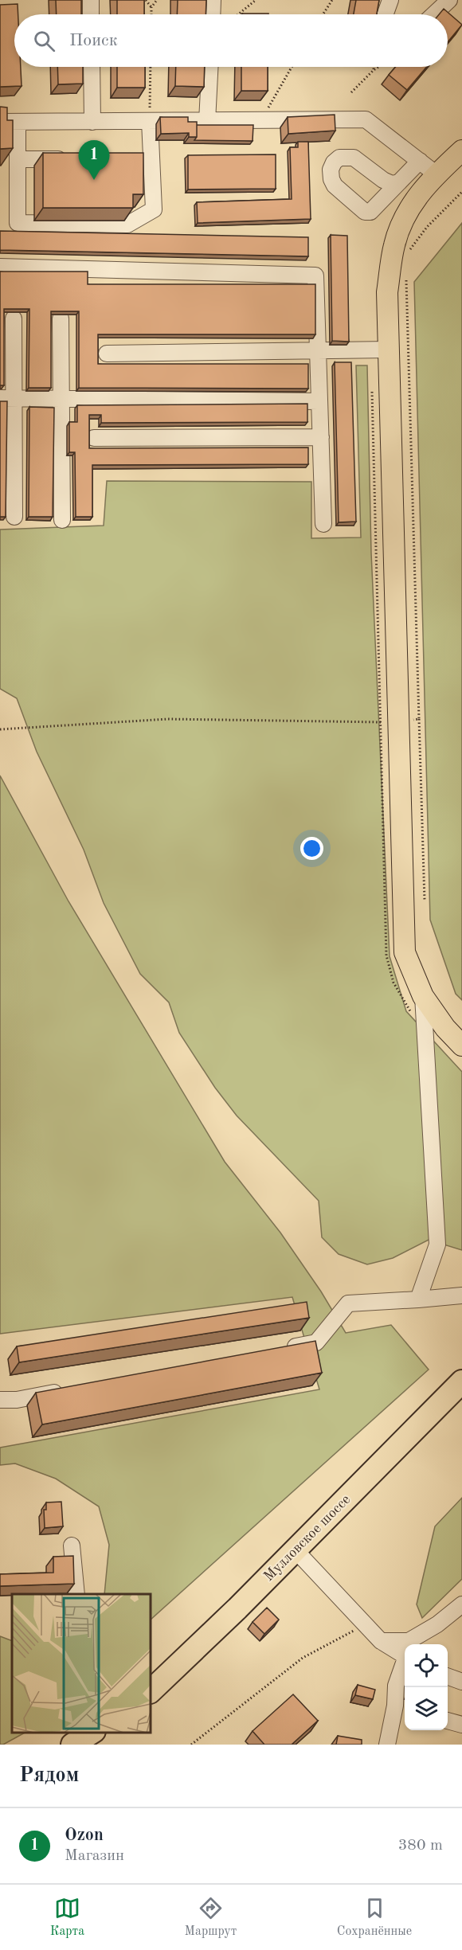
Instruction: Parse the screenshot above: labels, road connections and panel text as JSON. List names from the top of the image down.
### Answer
{
  "streets": {
    "highway": ["Мулловское шоссе"]
  },
  "page": {
    "search": "Поиск",
    "pins": "1",
    "heading": "Рядом",
    "list": [
      {
        "mark": "1",
        "name": "Ozon",
        "note": "Магазин",
        "value": "380 m"
      }
    ],
    "nav": ["Карта", "Маршрут", "Сохранённые"]
  }
}
